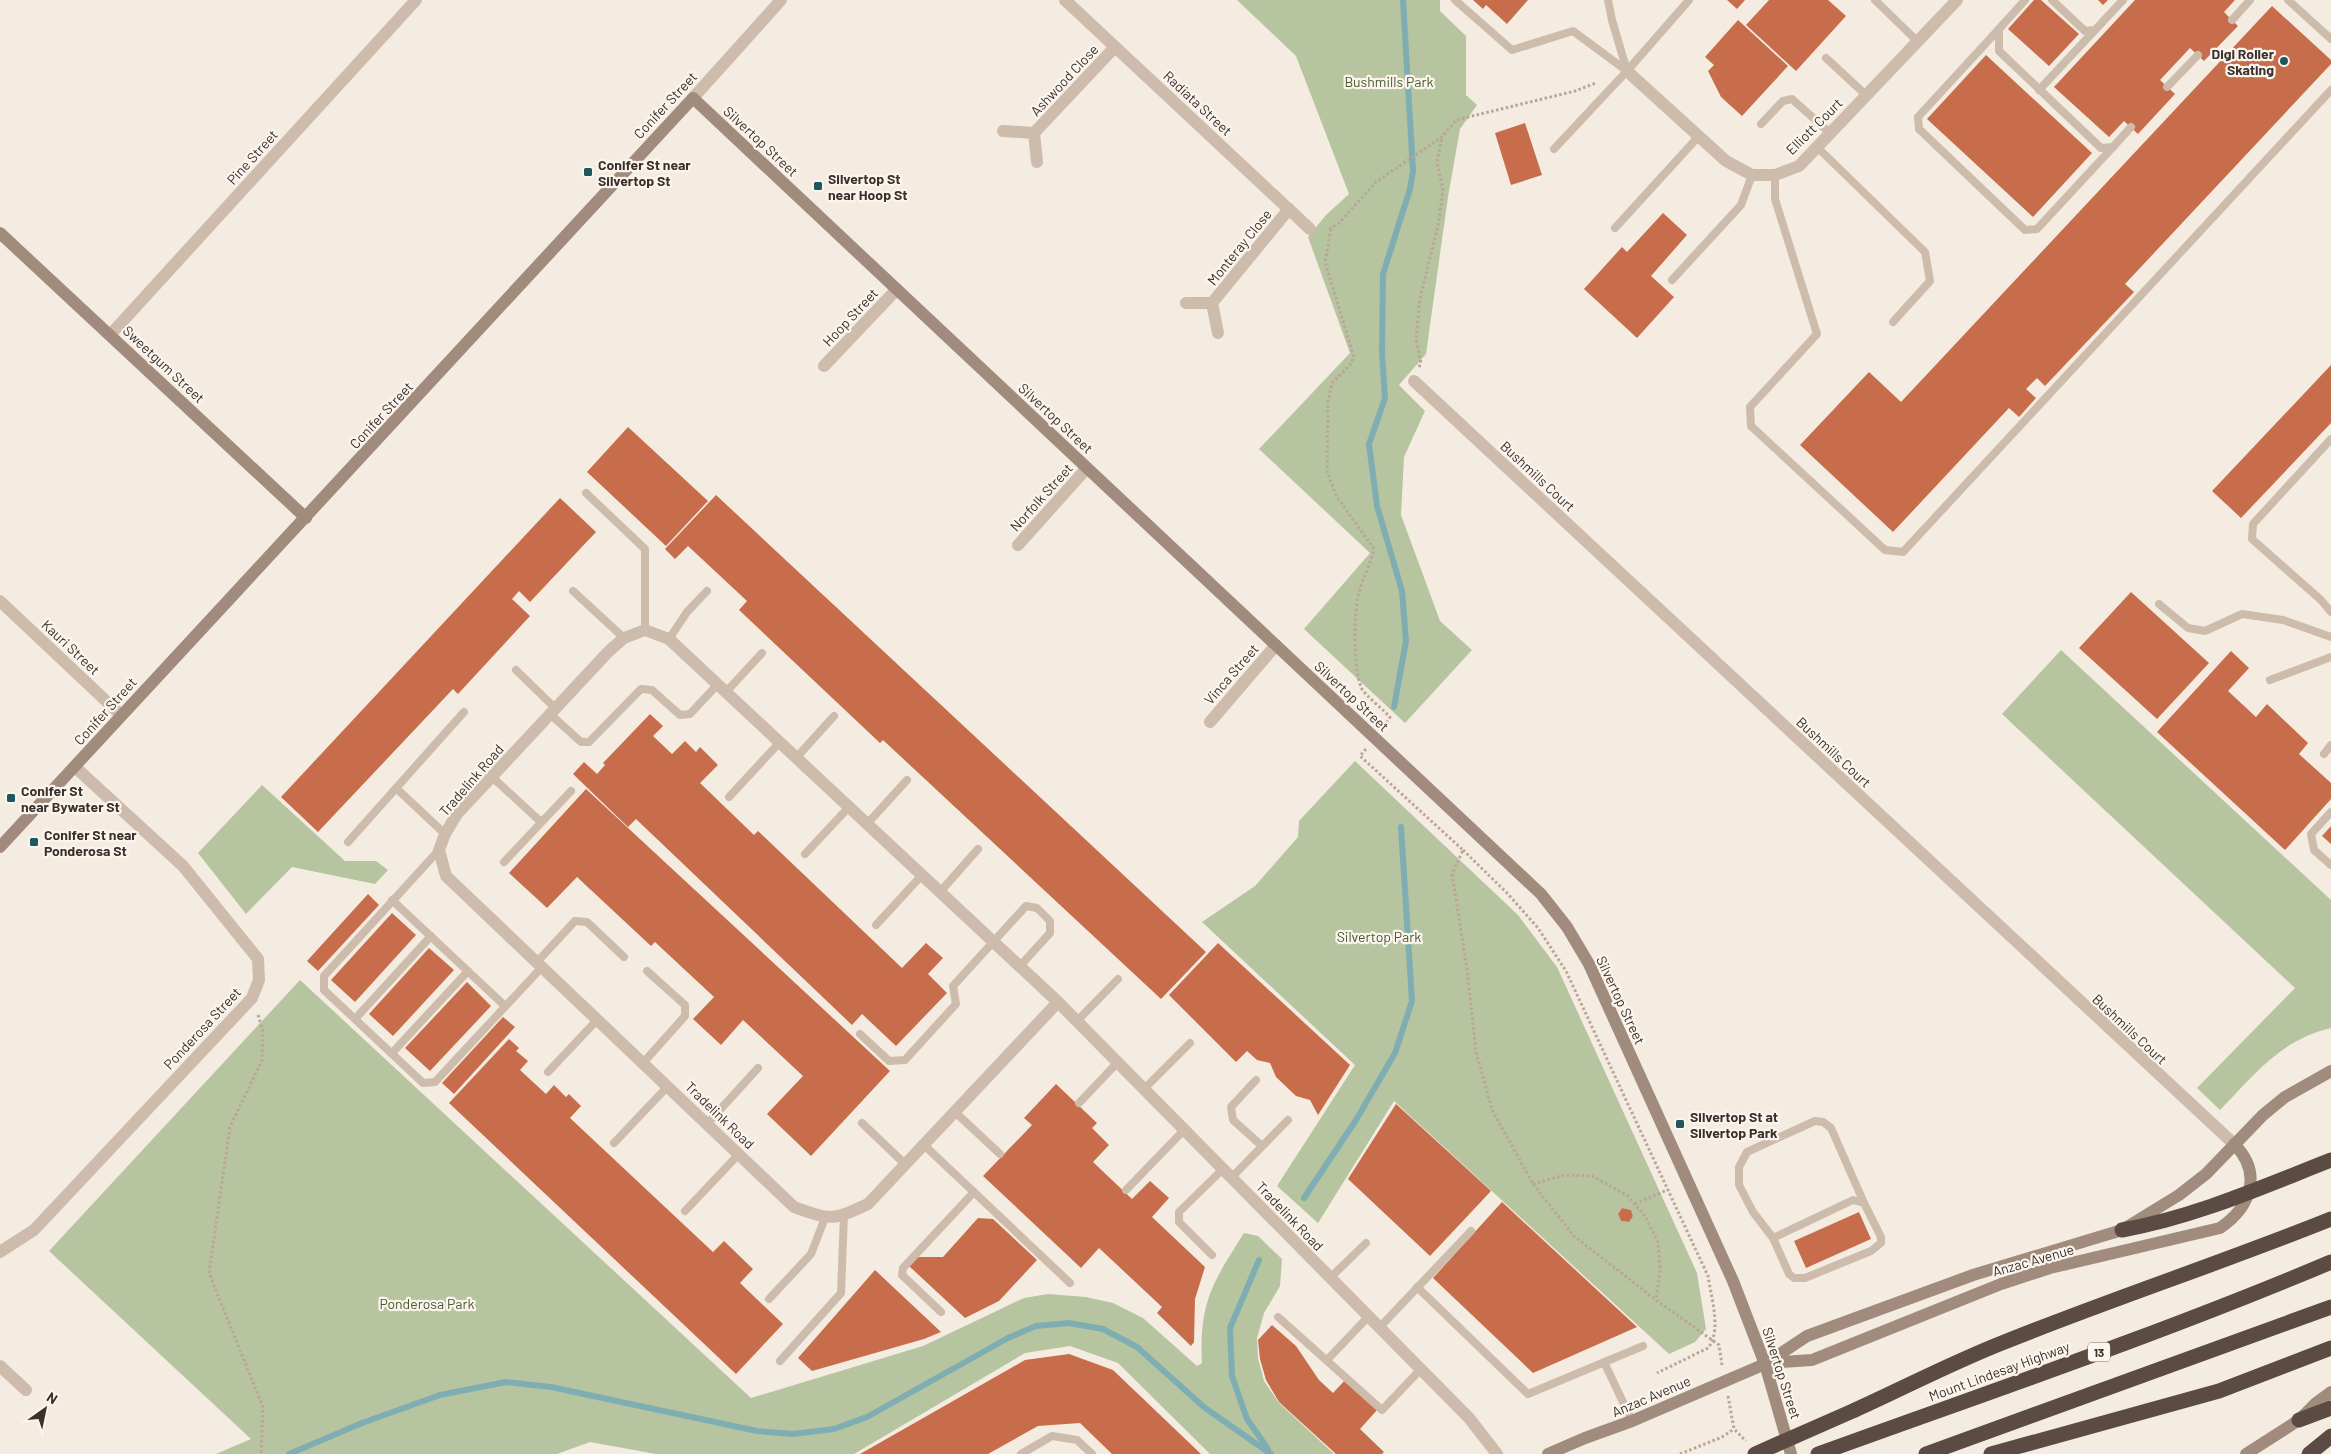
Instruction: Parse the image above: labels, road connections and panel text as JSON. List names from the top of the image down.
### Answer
{
  "streets": {
    "highway": ["13", "Mount Lindesay Highway"],
    "street": [
      "Ashwood Close",
      "Radiata Street",
      "Conifer Street",
      "Elliott Court",
      "Silvertop Street",
      "Pine Street",
      "Monteray Close",
      "Hoop Street",
      "Sweetgum Street",
      "Bushmills Court",
      "Norfolk Street",
      "Kauri Street",
      "Vinca Street",
      "Tradelink Road",
      "Ponderosa Street",
      "Anzac Avenue"
    ]
  },
  "crossings": [
    ["Ashwood Close", "Radiata Street"],
    ["Radiata Street", "Monteray Close"],
    ["Conifer Street", "Silvertop Street"],
    ["Conifer Street", "Sweetgum Street"],
    ["Conifer Street", "Kauri Street"],
    ["Conifer Street", "Ponderosa Street"],
    ["Silvertop Street", "Hoop Street"],
    ["Silvertop Street", "Norfolk Street"],
    ["Silvertop Street", "Vinca Street"],
    ["Silvertop Street", "Anzac Avenue"],
    ["Pine Street", "Sweetgum Street"],
    ["Bushmills Court", "Anzac Avenue"]
  ],
  "parks": ["Bushmills Park", "Silvertop Park", "Ponderosa Park"],
  "places": {
    "other": ["Digi Roller Skating"],
    "transit": [
      "Conifer St near Silvertop St",
      "Silvertop St near Hoop St",
      "Conifer St near Bywater St",
      "Conifer St near Ponderosa St",
      "Silvertop St at Silvertop Park"
    ]
  },
  "north": "top right"
}
